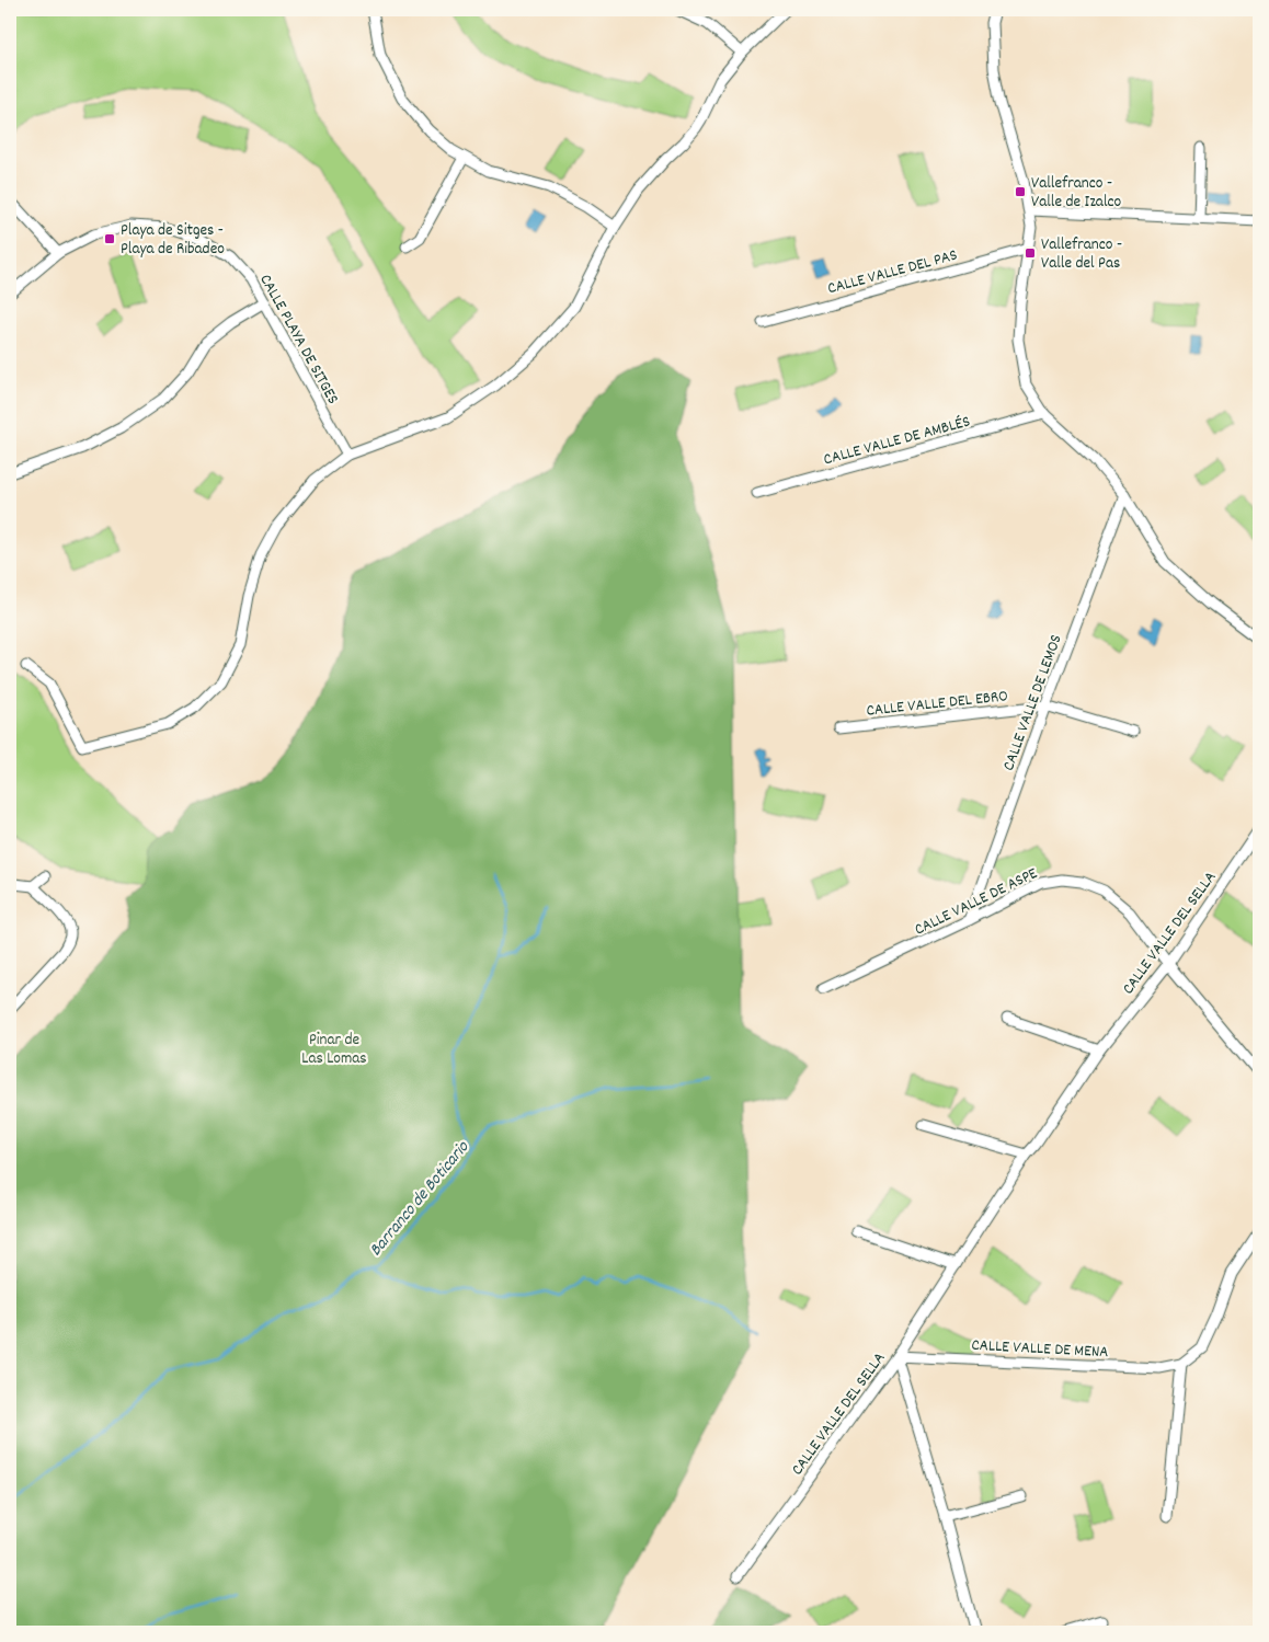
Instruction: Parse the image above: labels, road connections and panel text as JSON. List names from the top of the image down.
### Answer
{
  "streets": {
    "street": [
      "CALLE VALLE DEL PAS",
      "CALLE PLAYA DE SITGES",
      "CALLE VALLE DE AMBLÉS",
      "CALLE VALLE DEL EBRO",
      "CALLE VALLE DE LEMOS",
      "CALLE VALLE DE ASPE",
      "CALLE VALLE DEL SELLA",
      "CALLE VALLE DE MENA"
    ]
  },
  "crossings": [
    ["CALLE VALLE DEL EBRO", "CALLE VALLE DE LEMOS"],
    ["CALLE VALLE DE LEMOS", "CALLE VALLE DE ASPE"],
    ["CALLE VALLE DE ASPE", "CALLE VALLE DEL SELLA"],
    ["CALLE VALLE DEL SELLA", "CALLE VALLE DE MENA"]
  ],
  "water": ["Barranco de Boticario"],
  "parks": ["Pinar de Las Lomas"],
  "places": {
    "transit": ["Vallefranco - Valle de Izalco", "Playa de Sitges - Playa de Ribadeo", "Vallefranco - Valle del Pas"]
  }
}
